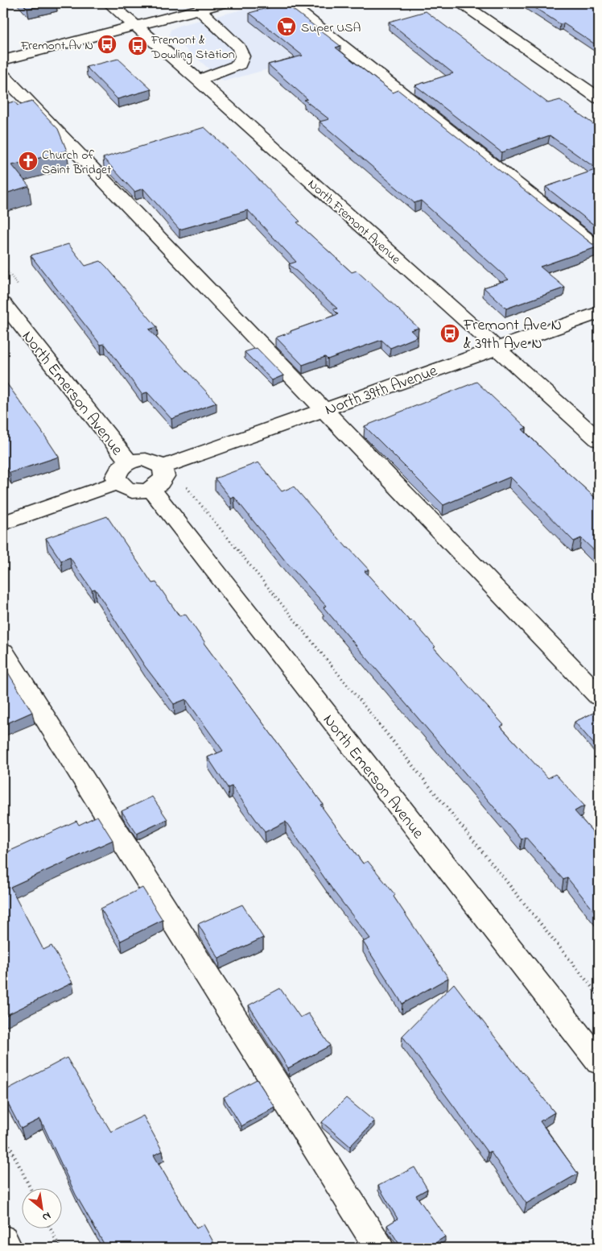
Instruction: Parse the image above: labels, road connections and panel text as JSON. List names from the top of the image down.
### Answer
{
  "streets": {
    "street": ["North Fremont Avenue", "North 39th Avenue", "North Emerson Avenue"]
  },
  "crossings": [
    ["North Fremont Avenue", "North 39th Avenue"],
    ["North 39th Avenue", "North Emerson Avenue"]
  ],
  "places": {
    "supermarket": ["Super USA"],
    "bus stop": ["Fremont Av N", "Fremont & Dowling Station", "Fremont Ave N & 39th Ave N"],
    "church": ["Church of Saint Bridget"]
  },
  "north": "bottom right"
}
